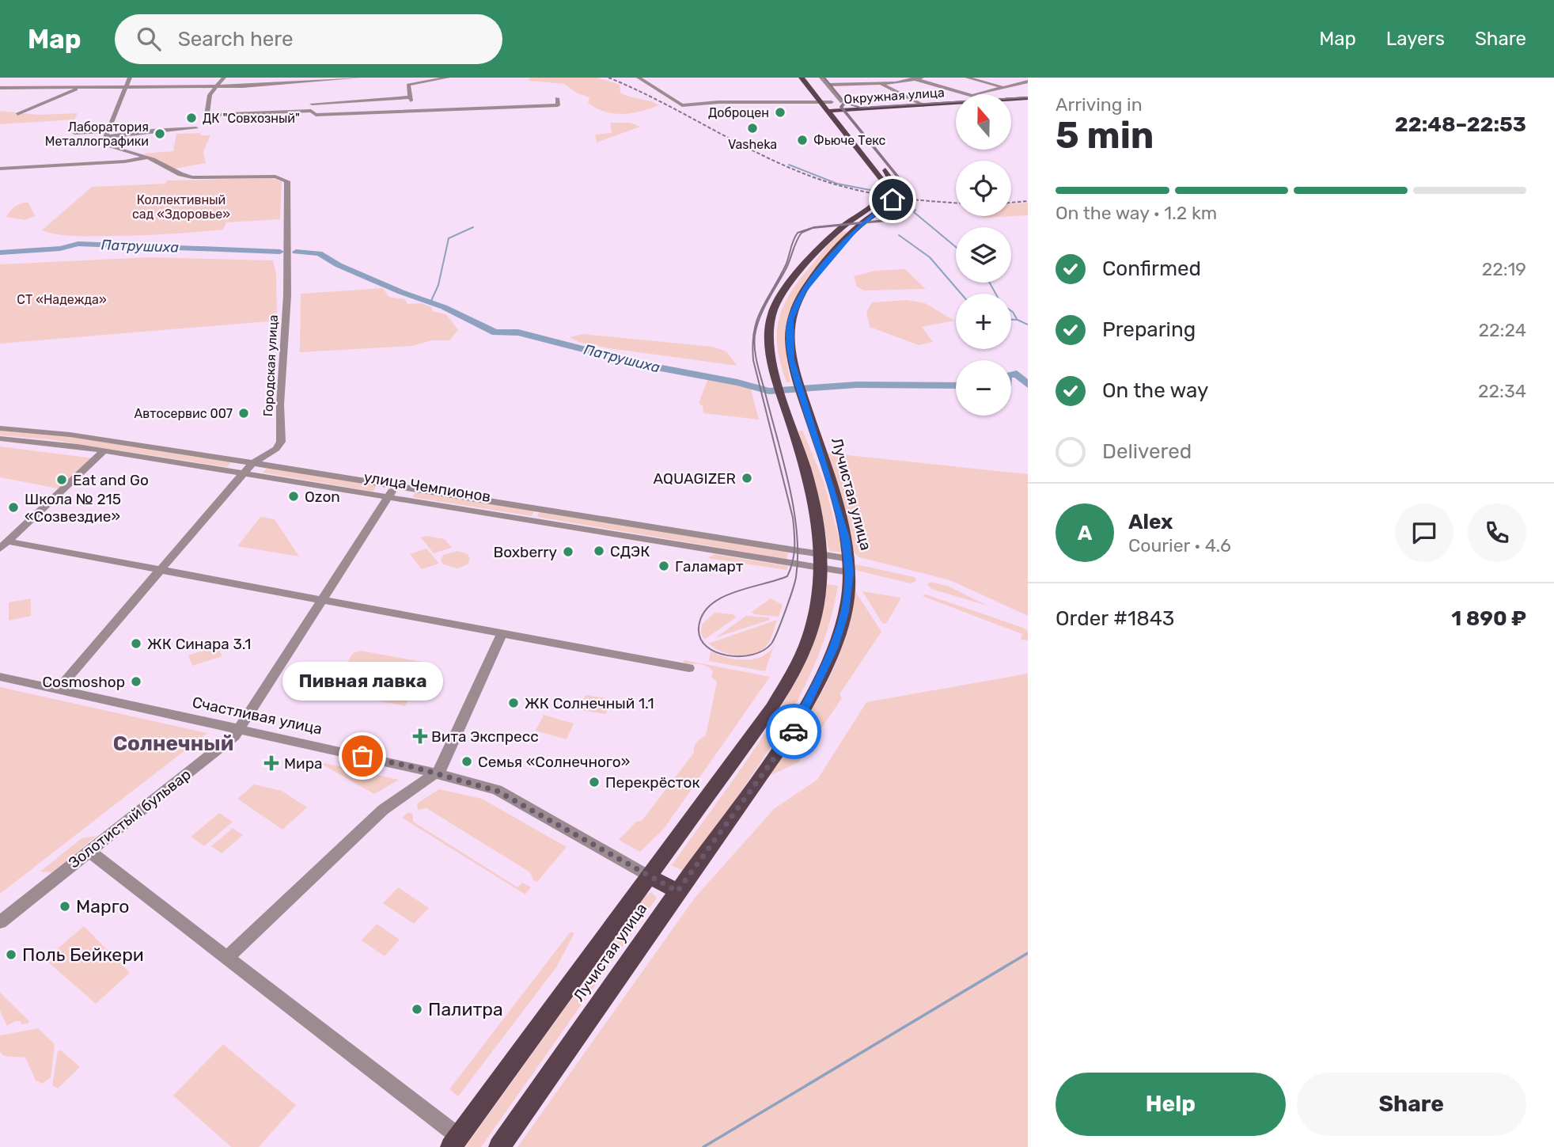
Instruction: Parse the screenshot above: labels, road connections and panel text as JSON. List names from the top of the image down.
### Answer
{
  "streets": {
    "main road": ["Окружная улица", "Лучистая улица"],
    "street": [
      "Городская улица",
      "улица Чемпионов",
      "Счастливая улица",
      "Золотистый бульвар"
    ]
  },
  "crossings": [
    ["Окружная улица", "Лучистая улица"],
    ["Городская улица", "улица Чемпионов"],
    ["улица Чемпионов", "Лучистая улица"],
    ["улица Чемпионов", "Золотистый бульвар"],
    ["Лучистая улица", "Счастливая улица"],
    ["Счастливая улица", "Золотистый бульвар"]
  ],
  "districts": ["Солнечный"],
  "water": ["Патрушиха"],
  "parks": ["Коллективный сад «Здоровье»", "СТ «Надежда»"],
  "places": {
    "other": [
      "Доброцен",
      "ДК \"Совхозный\"",
      "Vasheka",
      "Лаборатория Металлографики",
      "Фьюче Текс",
      "Автосервис 007",
      "AQUAGIZER",
      "Eat and Go",
      "Ozon",
      "Школа № 215 «Созвездие»",
      "СДЭК",
      "Boxberry",
      "Галамарт",
      "ЖК Синара 3.1",
      "Cosmoshop",
      "ЖК Солнечный 1.1",
      "Пивная лавка",
      "Семья «Солнечного»",
      "Перекрёсток",
      "Марго",
      "Поль Бейкери",
      "Палитра"
    ],
    "health": ["Вита Экспресс", "Мира"]
  },
  "north": "top",
  "page": {
    "header": "Map",
    "search": "Search here",
    "nav": ["Map", "Layers", "Share"],
    "heading": ["5 min", "Arriving in", "22:48–22:53"],
    "panel": [
      "Alex",
      "Courier · 4.6",
      "Order #1843",
      "1 890 ₽"
    ],
    "map_buttons": ["+", "−"],
    "bar": "On the way · 1.2 km",
    "list": [
      ["Confirmed", "22:19"],
      ["Preparing", "22:24"],
      ["On the way", "22:34"],
      "Delivered"
    ],
    "round": "A",
    "bubble": "Пивная лавка",
    "buttons": ["Help", "Share"]
  }
}
